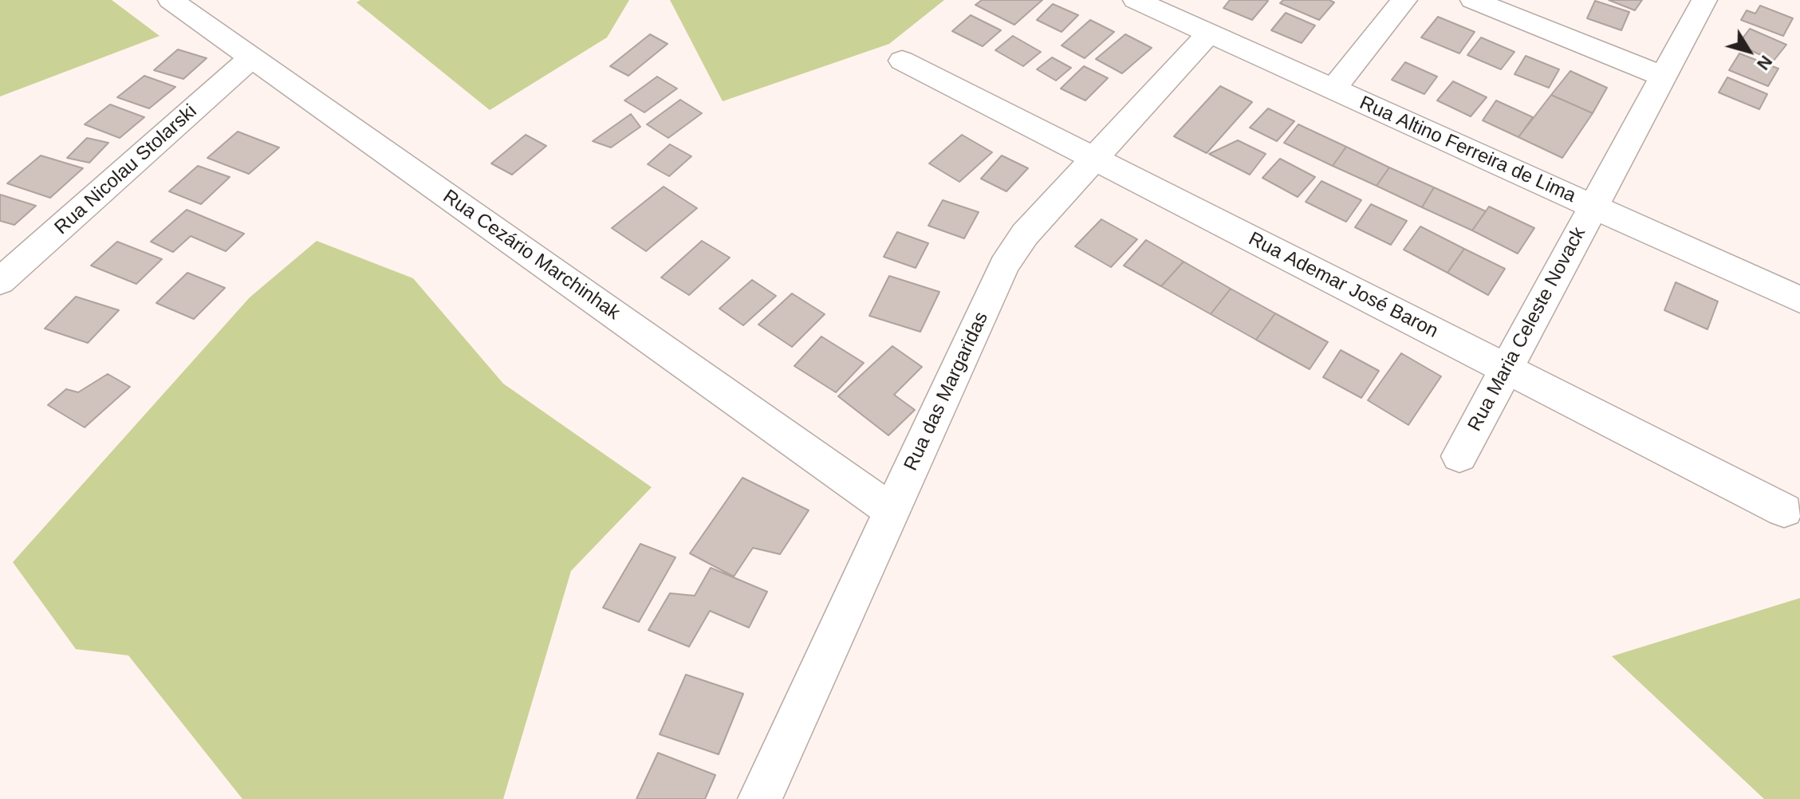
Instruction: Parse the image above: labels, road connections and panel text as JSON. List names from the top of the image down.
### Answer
{
  "streets": {
    "street": [
      "Rua Altino Ferreira de Lima",
      "Rua Nicolau Stolarski",
      "Rua Cezário Marchinhak",
      "Rua Ademar José Baron",
      "Rua Maria Celeste Novack",
      "Rua das Margaridas"
    ]
  },
  "crossings": [
    ["Rua Altino Ferreira de Lima", "Rua Maria Celeste Novack"],
    ["Rua Altino Ferreira de Lima", "Rua das Margaridas"],
    ["Rua Nicolau Stolarski", "Rua Cezário Marchinhak"],
    ["Rua Cezário Marchinhak", "Rua das Margaridas"],
    ["Rua Ademar José Baron", "Rua Maria Celeste Novack"],
    ["Rua Ademar José Baron", "Rua das Margaridas"]
  ],
  "north": "bottom right"
}
